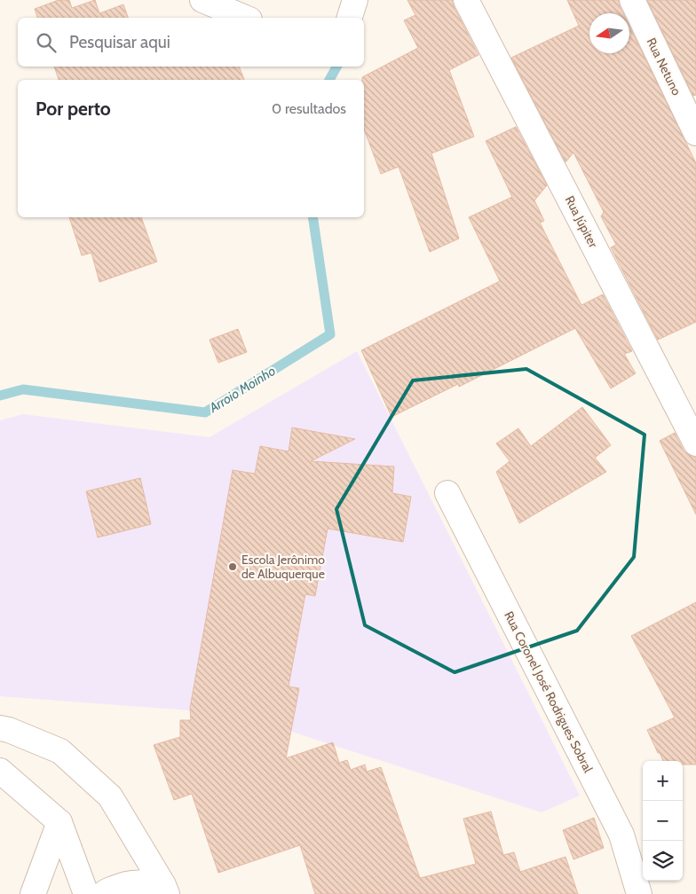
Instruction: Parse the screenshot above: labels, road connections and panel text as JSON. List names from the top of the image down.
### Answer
{
  "streets": {
    "street": ["Rua Netuno", "Rua Júpiter", "Rua Coronel José Rodrigues Sobral"]
  },
  "water": ["Arroio Moinho"],
  "places": ["Escola Jerônimo de Albuquerque"],
  "north": "left",
  "page": {
    "search": "Pesquisar aqui",
    "heading": ["Por perto", "0 resultados"],
    "map_buttons": ["+", "−"]
  }
}
